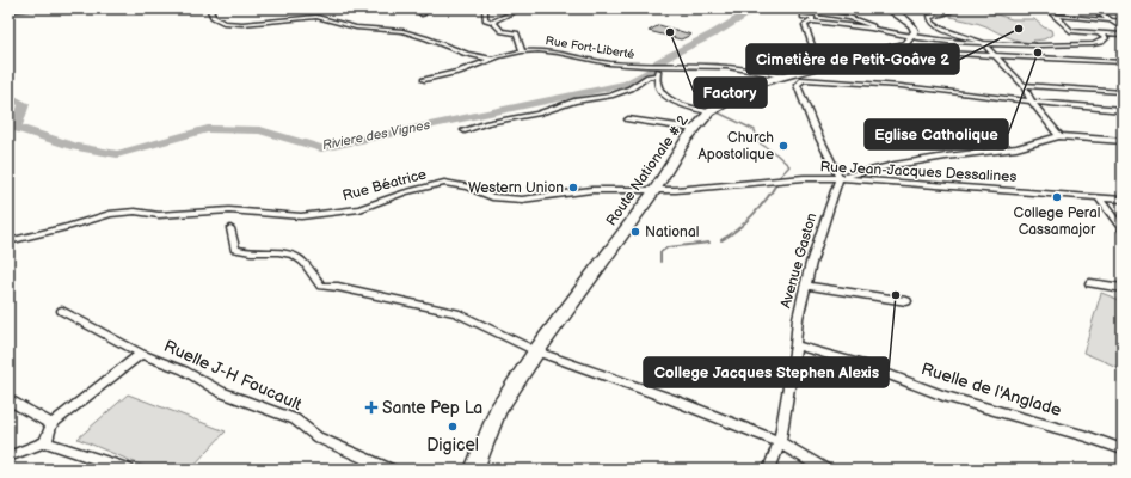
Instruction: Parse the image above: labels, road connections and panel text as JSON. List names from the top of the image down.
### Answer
{
  "streets": {
    "main road": ["Route Nationale # 2"],
    "street": [
      "Rue Fort-Liberté",
      "Rue Jean-Jacques Dessalines",
      "Rue Béatrice",
      "Avenue Gaston",
      "Ruelle J-H Foucault",
      "Ruelle de l'Anglade"
    ]
  },
  "crossings": [
    ["Rue Fort-Liberté", "Route Nationale # 2"],
    ["Route Nationale # 2", "Rue Jean-Jacques Dessalines"],
    ["Route Nationale # 2", "Rue Béatrice"],
    ["Rue Jean-Jacques Dessalines", "Rue Béatrice"],
    ["Rue Jean-Jacques Dessalines", "Avenue Gaston"],
    ["Avenue Gaston", "Ruelle de l'Anglade"]
  ],
  "water": ["Riviere des Vignes"],
  "places": {
    "other": [
      "Cimetière de Petit-Goâve 2",
      "Factory",
      "Eglise Catholique",
      "Church Apostolique",
      "Western Union",
      "College Peral Cassamajor",
      "National",
      "College Jacques Stephen Alexis",
      "Digicel"
    ],
    "health": ["Sante Pep La"]
  }
}
